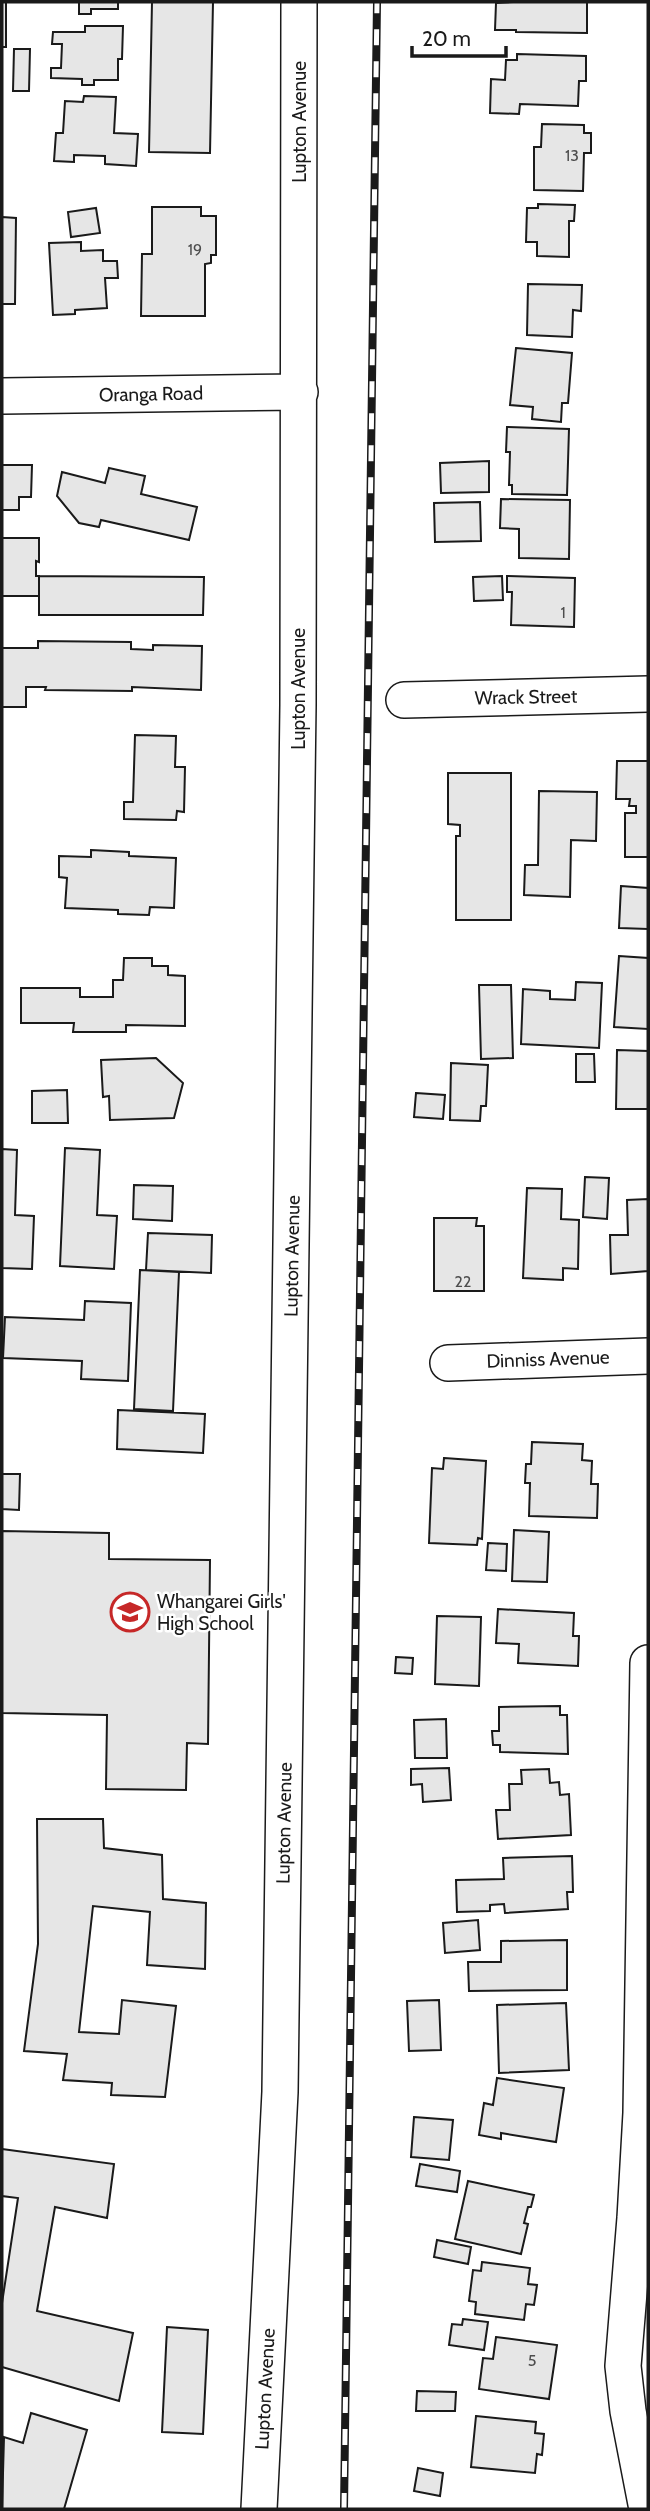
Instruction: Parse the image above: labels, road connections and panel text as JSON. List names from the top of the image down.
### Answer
{
  "streets": {
    "street": [
      "Lupton Avenue",
      "Oranga Road",
      "Wrack Street",
      "Dinniss Avenue"
    ]
  },
  "crossings": [
    ["Lupton Avenue", "Oranga Road"]
  ],
  "places": {
    "school or university": ["Whangarei Girls' High School"]
  },
  "house_numbers": [
    "13",
    "19",
    "1",
    "22",
    "5"
  ],
  "scale_bar": "20 m"
}
